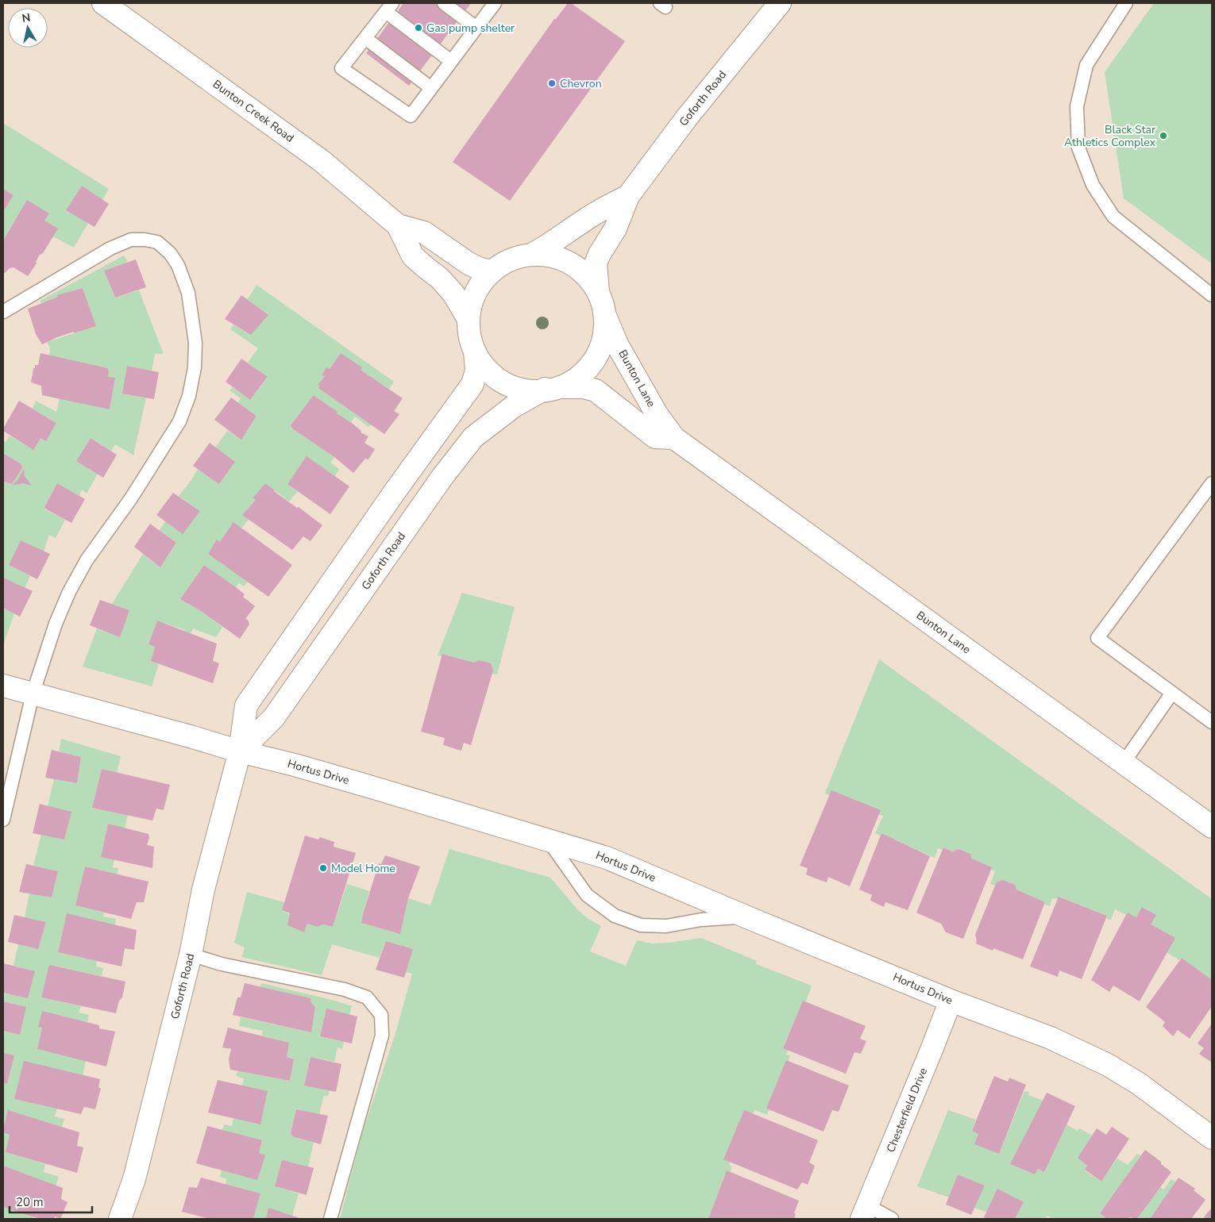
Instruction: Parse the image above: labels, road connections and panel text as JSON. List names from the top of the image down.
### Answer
{
  "streets": {
    "street": [
      "Goforth Road",
      "Bunton Creek Road",
      "Bunton Lane",
      "Hortus Drive",
      "Chesterfield Drive"
    ]
  },
  "crossings": [
    ["Goforth Road", "Bunton Creek Road"],
    ["Goforth Road", "Bunton Lane"],
    ["Goforth Road", "Hortus Drive"],
    ["Bunton Creek Road", "Bunton Lane"],
    ["Hortus Drive", "Chesterfield Drive"]
  ],
  "places": [
    "Gas pump shelter",
    "Chevron",
    "Black Star Athletics Complex",
    "Model Home"
  ],
  "scale_bar": "20 m",
  "north": "top"
}
